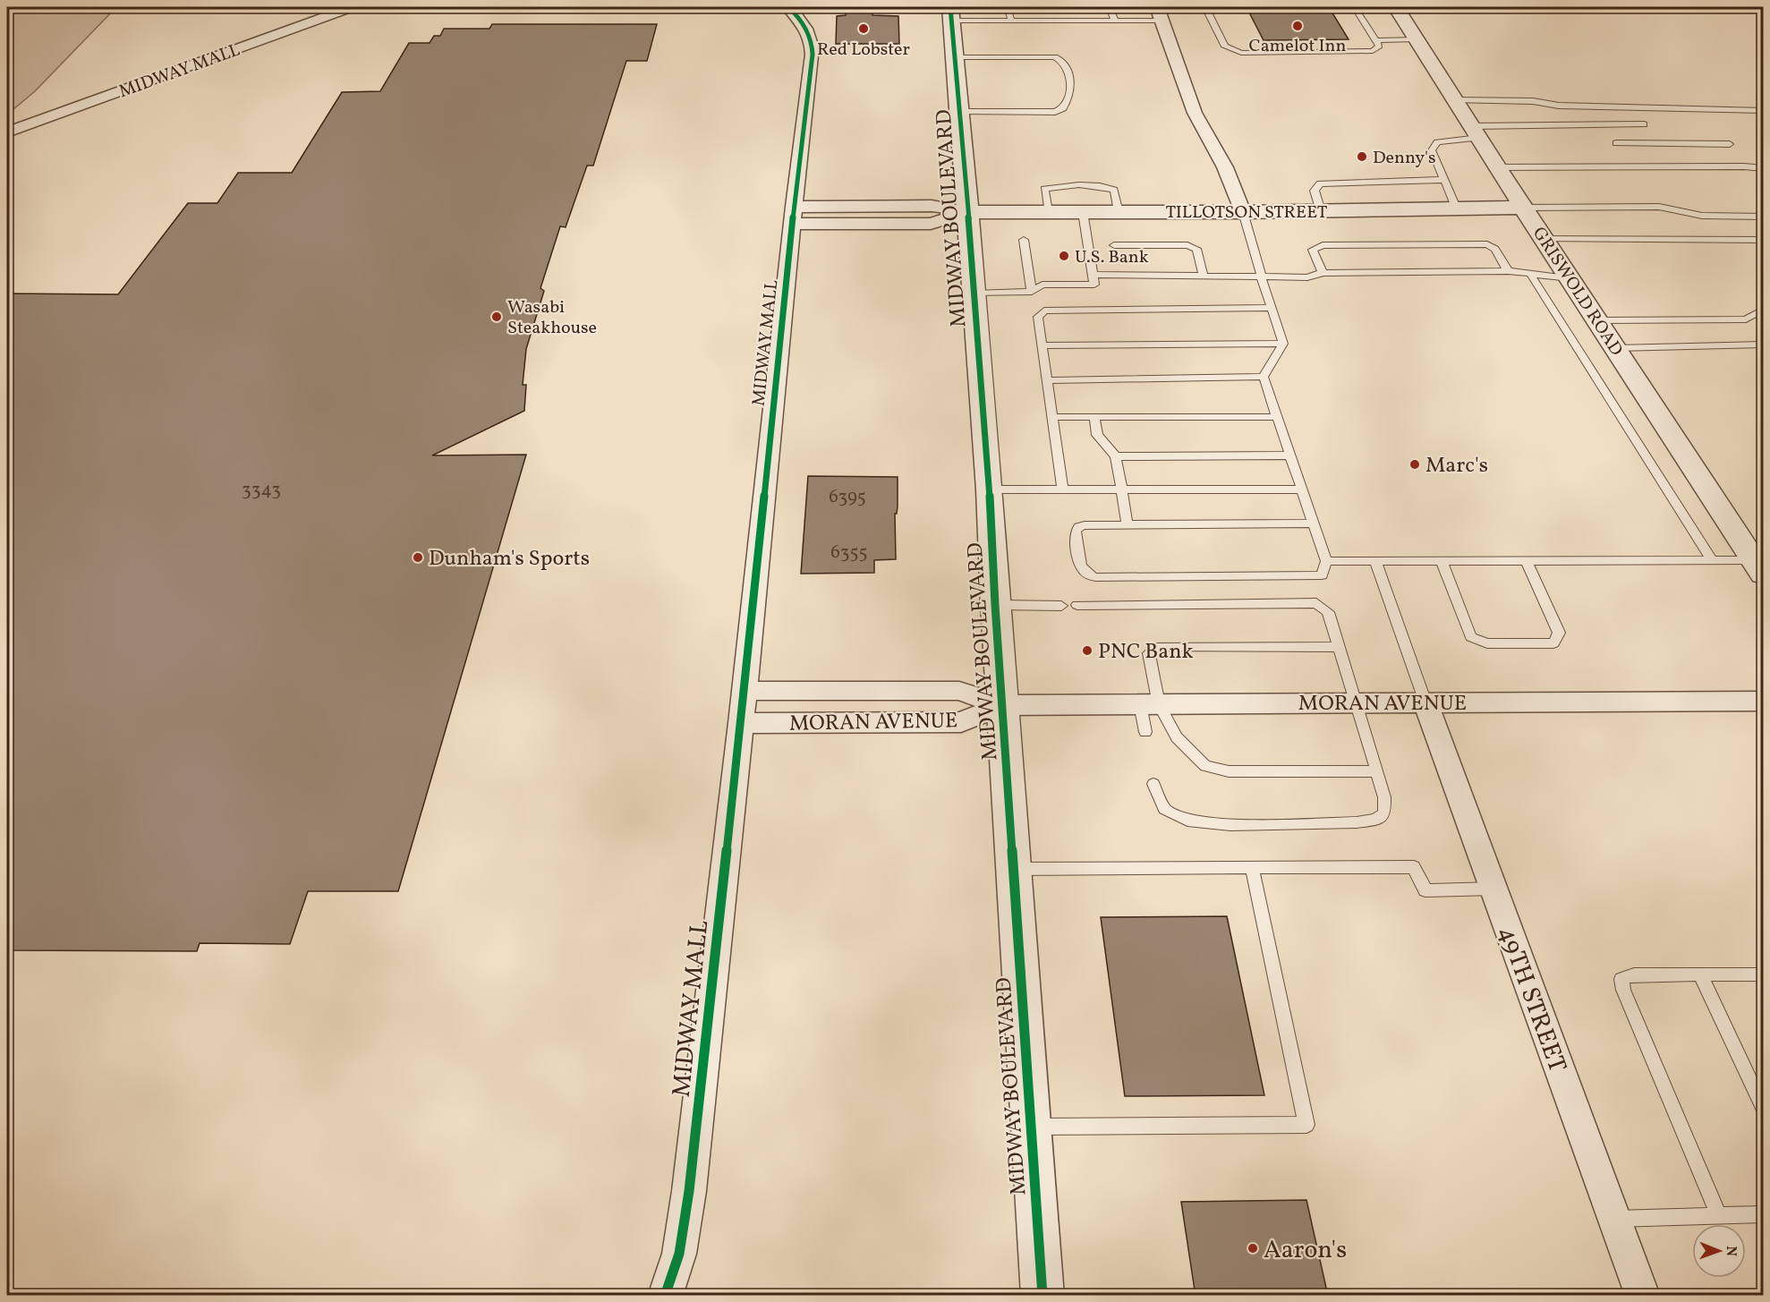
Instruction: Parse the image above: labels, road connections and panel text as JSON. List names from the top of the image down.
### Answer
{
  "streets": {
    "street": [
      "MIDWAY MALL",
      "TILLOTSON STREET",
      "MIDWAY BOULEVARD",
      "GRISWOLD ROAD",
      "MORAN AVENUE",
      "49TH STREET"
    ]
  },
  "crossings": [
    ["MIDWAY MALL", "TILLOTSON STREET"],
    ["MIDWAY MALL", "MORAN AVENUE"],
    ["TILLOTSON STREET", "MIDWAY BOULEVARD"],
    ["TILLOTSON STREET", "GRISWOLD ROAD"],
    ["MIDWAY BOULEVARD", "MORAN AVENUE"],
    ["MORAN AVENUE", "49TH STREET"]
  ],
  "places": [
    "Camelot Inn",
    "Red Lobster",
    "Denny's",
    "U.S. Bank",
    "Wasabi Steakhouse",
    "Marc's",
    "Dunham's Sports",
    "PNC Bank",
    "Aaron's"
  ],
  "house_numbers": ["3343", "6395", "6355"],
  "north": "right"
}
